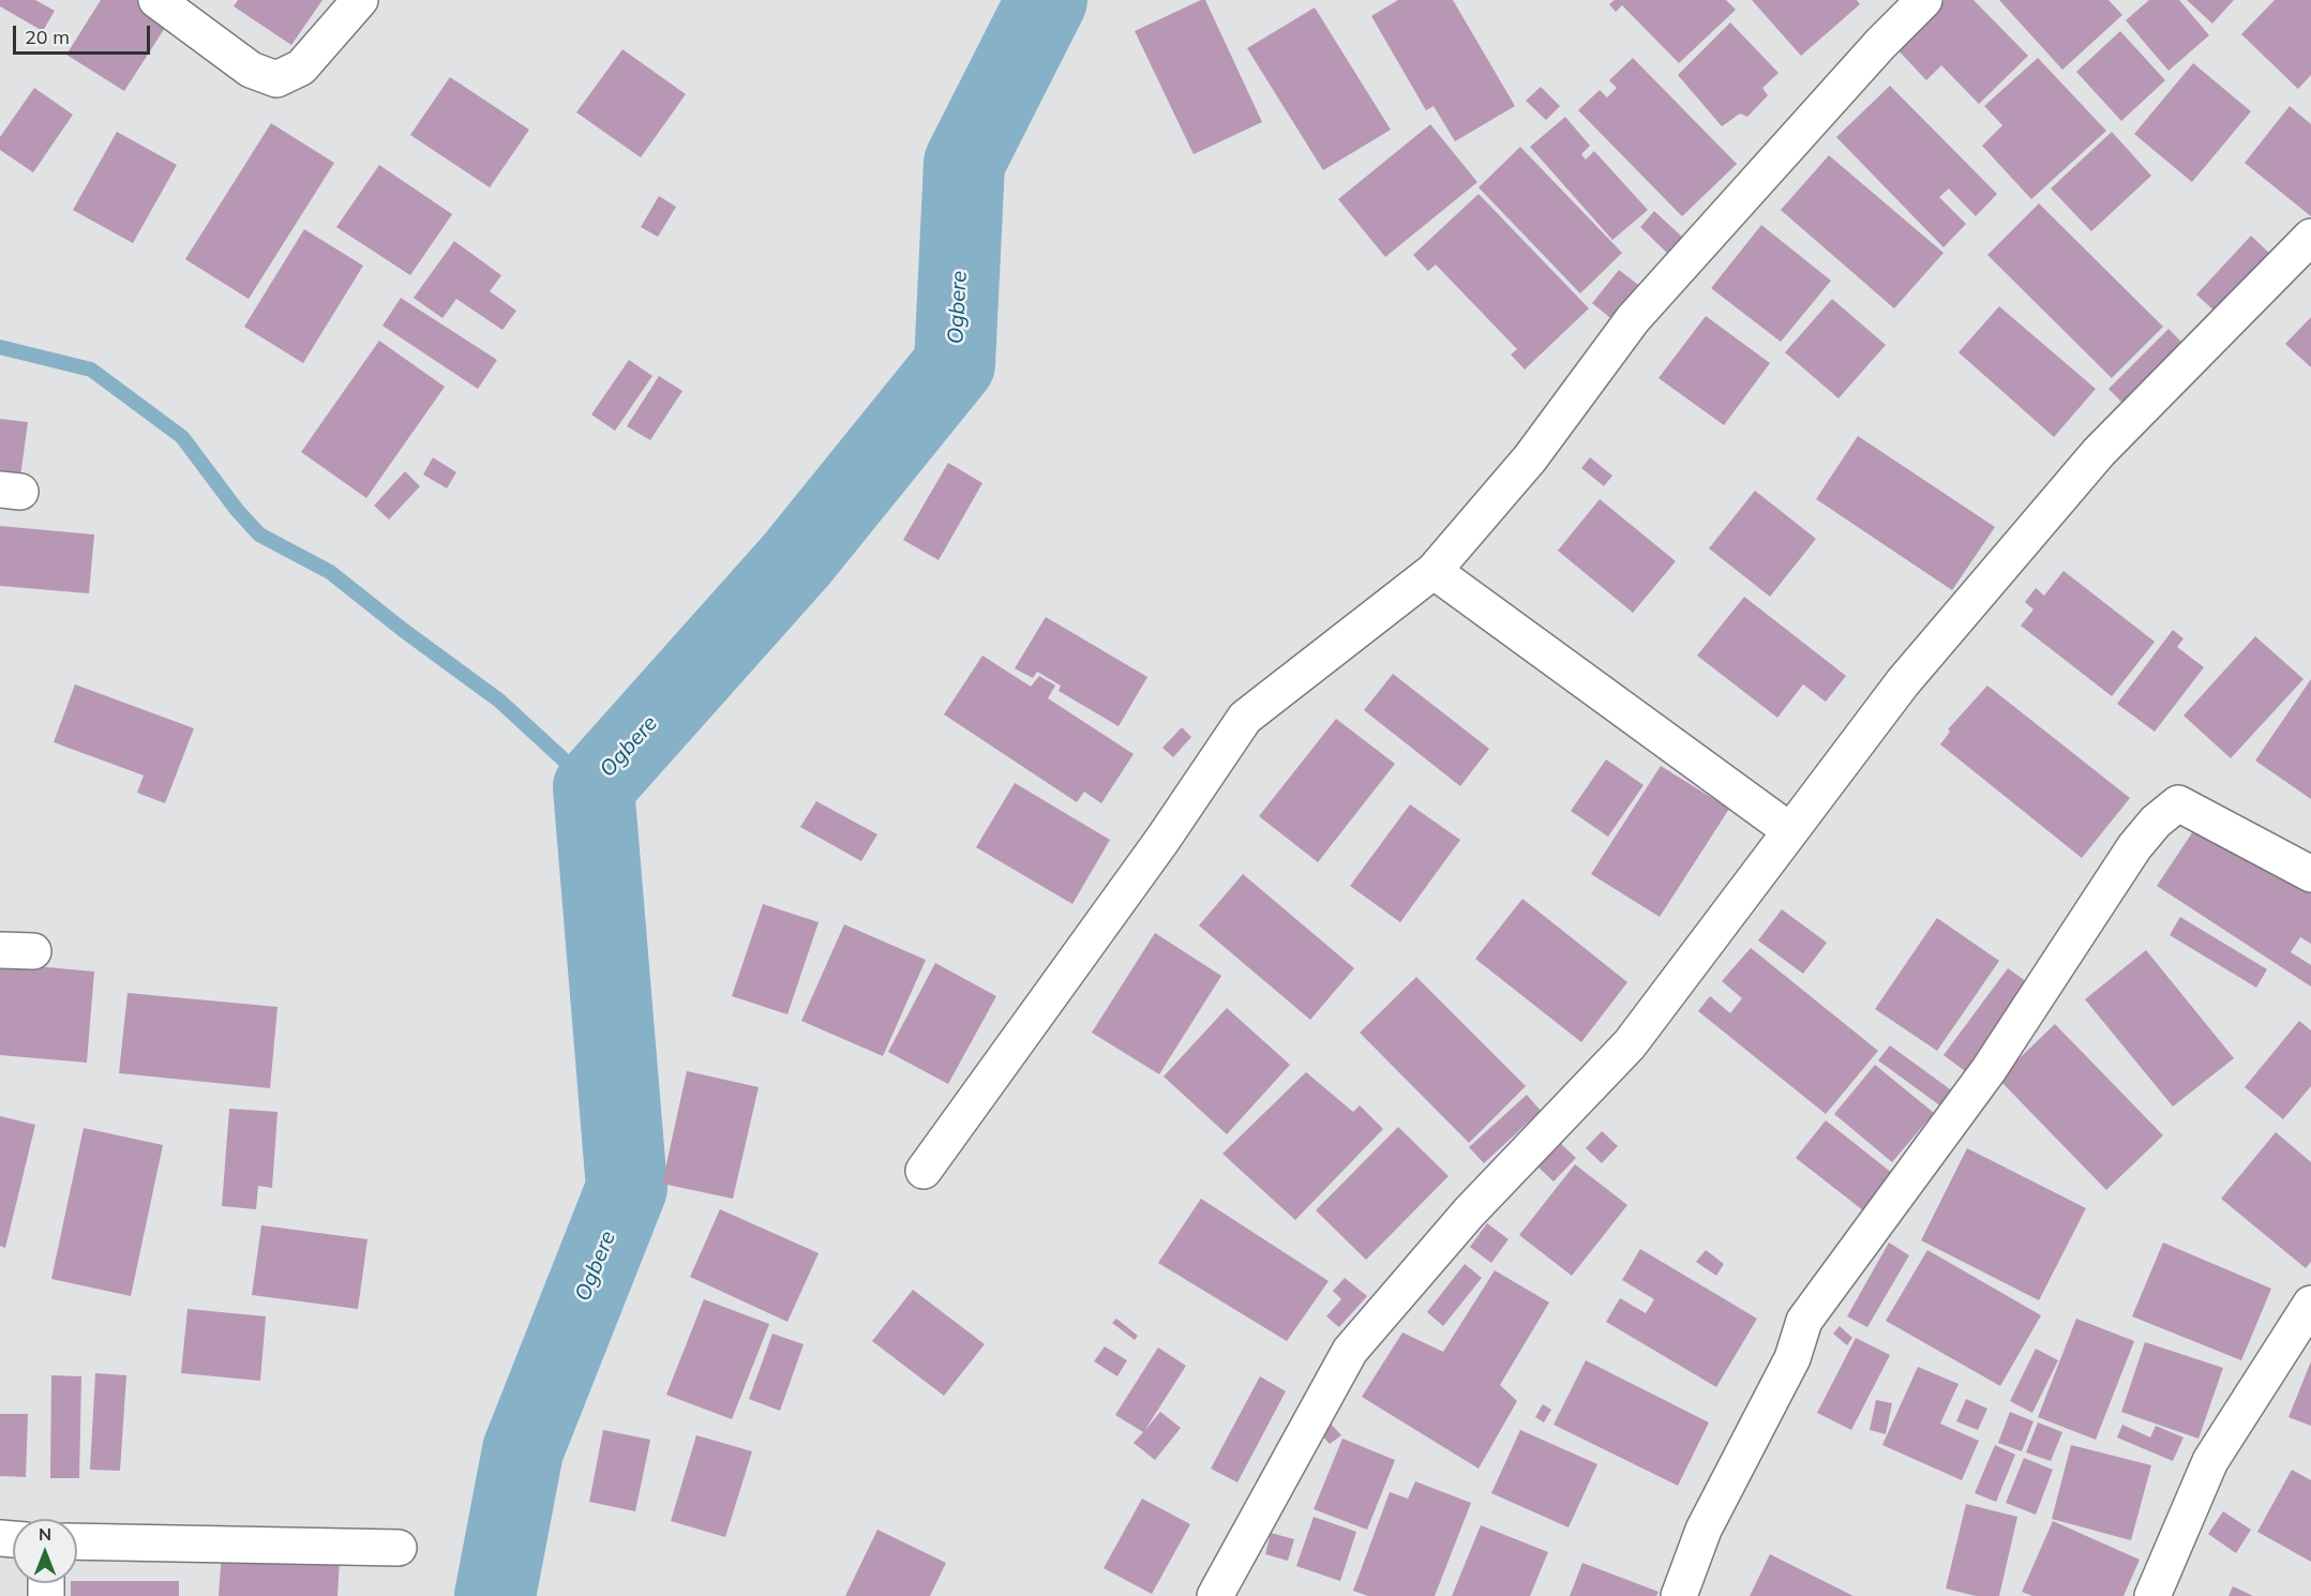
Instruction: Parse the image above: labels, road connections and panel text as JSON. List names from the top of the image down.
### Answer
{
  "water": ["Ogbere"],
  "scale_bar": "20 m",
  "north": "top"
}
